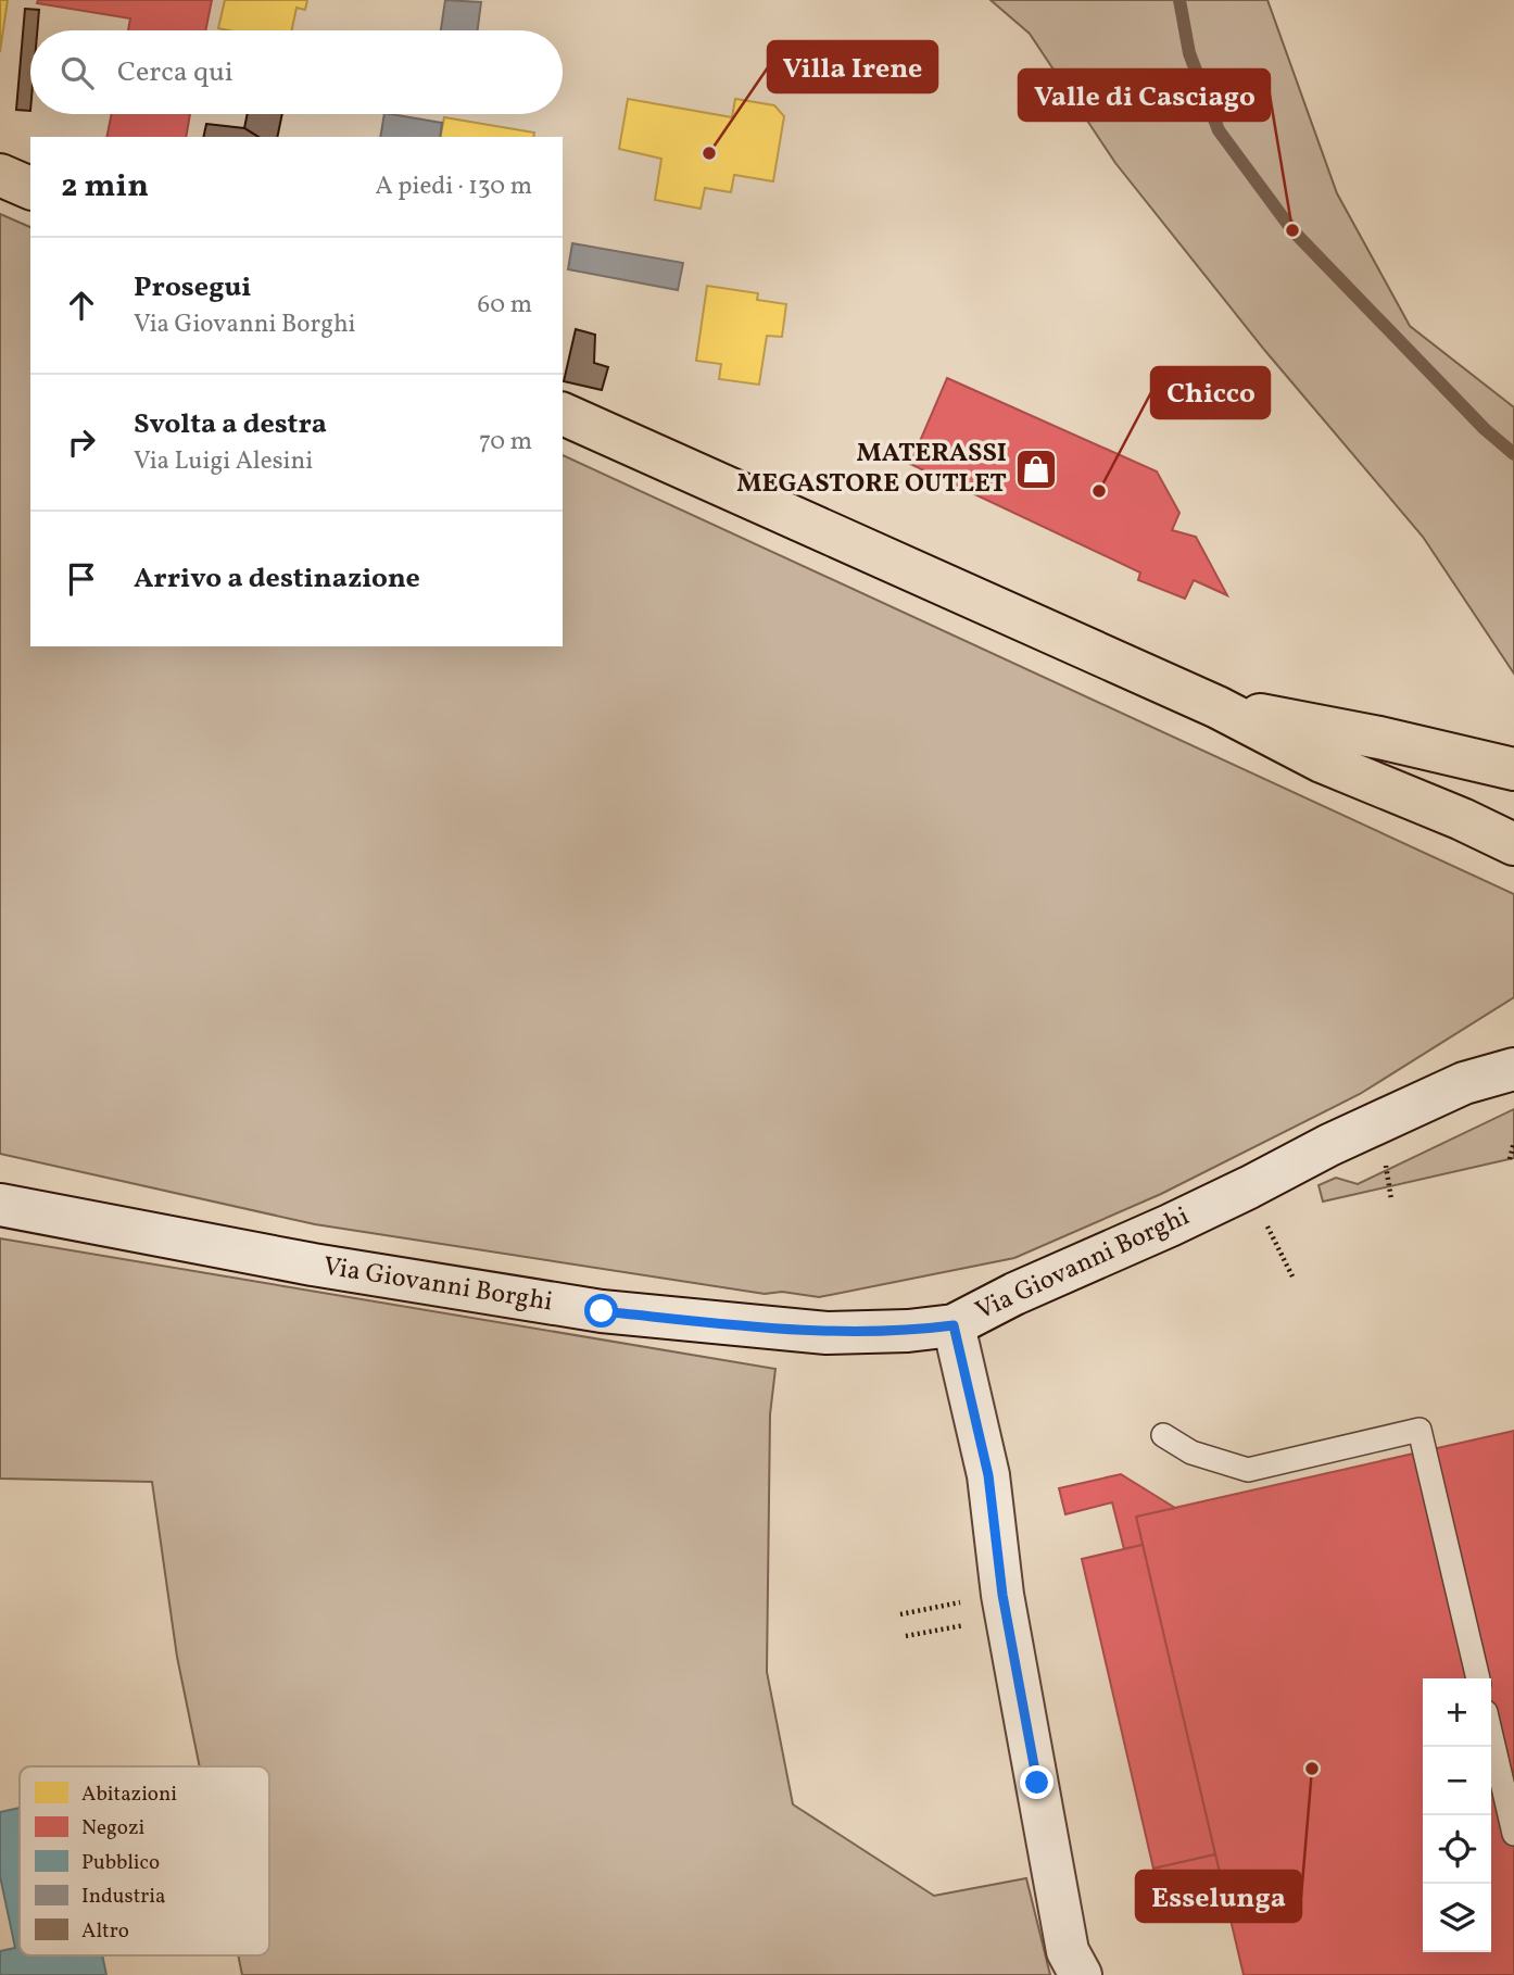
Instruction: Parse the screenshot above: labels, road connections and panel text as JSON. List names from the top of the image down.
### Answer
{
  "streets": {
    "main road": ["Via Giovanni Borghi"]
  },
  "places": {
    "other": [
      "Villa Irene",
      "Valle di Casciago",
      "Chicco",
      "Esselunga"
    ],
    "shop": ["MATERASSI MEGASTORE OUTLET"]
  },
  "legend": [
    "Abitazioni",
    "Negozi",
    "Pubblico",
    "Industria",
    "Altro"
  ],
  "page": {
    "search": "Cerca qui",
    "heading": ["2 min", "A piedi · 130 m"],
    "list": [
      ["Prosegui", "Via Giovanni Borghi", "60 m"],
      ["Svolta a destra", "Via Luigi Alesini", "70 m"],
      "Arrivo a destinazione"
    ],
    "map_buttons": ["+", "−"]
  }
}
